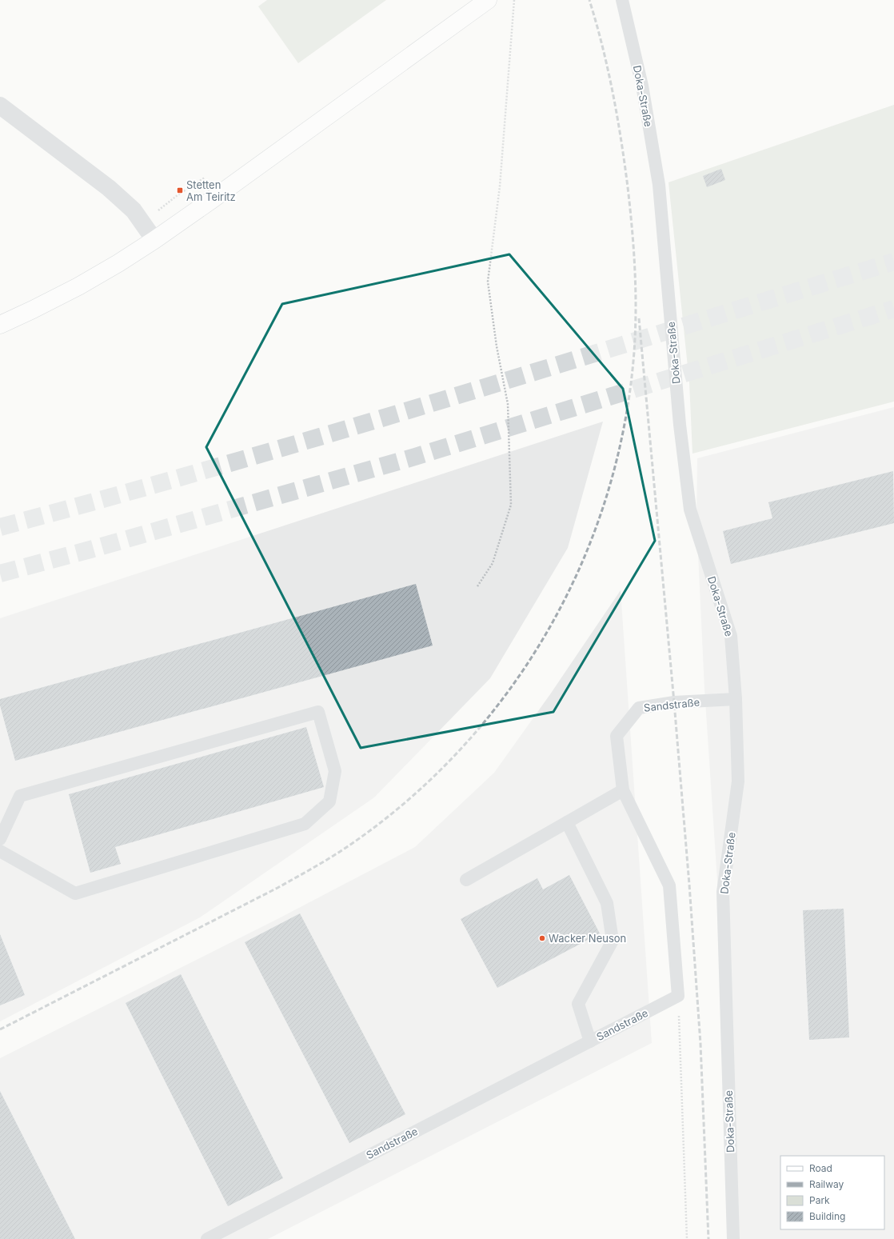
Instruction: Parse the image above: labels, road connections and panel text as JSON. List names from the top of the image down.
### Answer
{
  "streets": {
    "lane": ["Doka-Straße", "Sandstraße"]
  },
  "crossings": [
    ["Doka-Straße", "Sandstraße"]
  ],
  "places": {
    "transit": ["Stetten Am Teiritz"],
    "other": ["Wacker Neuson"]
  },
  "legend": [
    "Road",
    "Railway",
    "Park",
    "Building"
  ]
}
